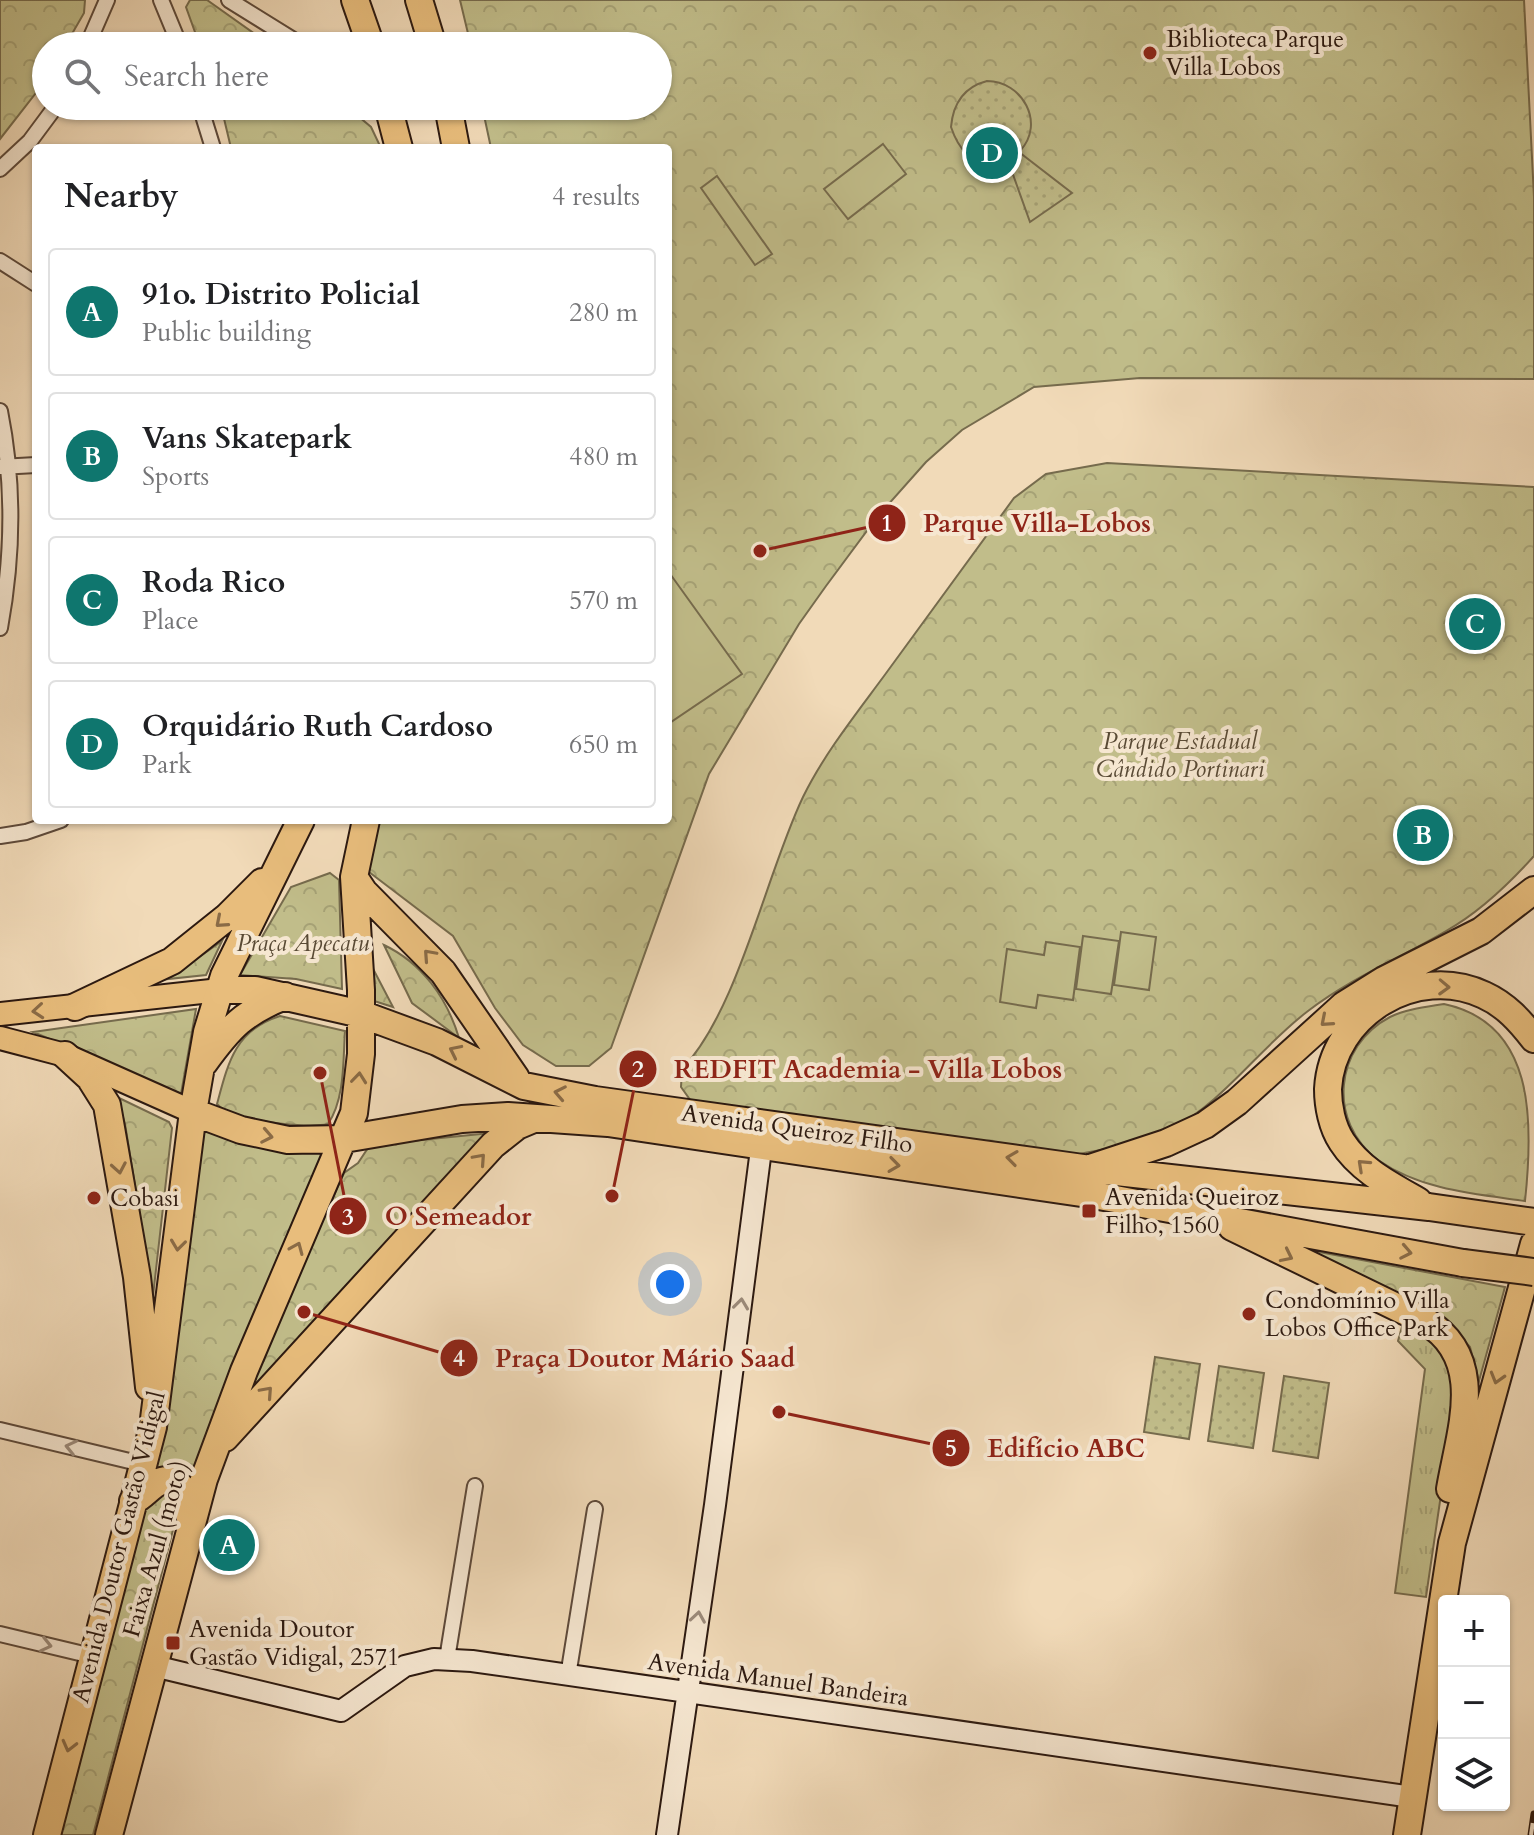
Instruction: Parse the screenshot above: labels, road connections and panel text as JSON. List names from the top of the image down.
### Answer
{
  "streets": {
    "highway": ["Avenida Queiroz Filho", "Avenida Doutor Gastão Vidigal"],
    "street": ["Faixa Azul (moto)", "Avenida Manuel Bandeira"]
  },
  "crossings": [
    ["Avenida Queiroz Filho", "Avenida Doutor Gastão Vidigal"]
  ],
  "parks": ["Parque Estadual Cândido Portinari", "Praça Apecatu"],
  "places": {
    "other": [
      "Biblioteca Parque Villa Lobos",
      "Parque Villa-Lobos",
      "O Semeador",
      "REDFIT Academia - Villa Lobos",
      "Cobasi",
      "Praça Doutor Mário Saad",
      "Condomínio Villa Lobos Office Park",
      "Edifício ABC"
    ],
    "transit": ["Avenida Queiroz Filho, 1560", "Avenida Doutor Gastão Vidigal, 2571"]
  },
  "page": {
    "search": "Search here",
    "pins": [
      "D",
      "C",
      "B",
      "A"
    ],
    "heading": ["Nearby", "4 results"],
    "list": [
      {
        "mark": "A",
        "name": "91o. Distrito Policial",
        "note": "Public building",
        "value": "280 m"
      },
      {
        "mark": "B",
        "name": "Vans Skatepark",
        "note": "Sports",
        "value": "480 m"
      },
      {
        "mark": "C",
        "name": "Roda Rico",
        "note": "Place",
        "value": "570 m"
      },
      {
        "mark": "D",
        "name": "Orquidário Ruth Cardoso",
        "note": "Park",
        "value": "650 m"
      }
    ],
    "map_buttons": ["+", "−"]
  }
}
